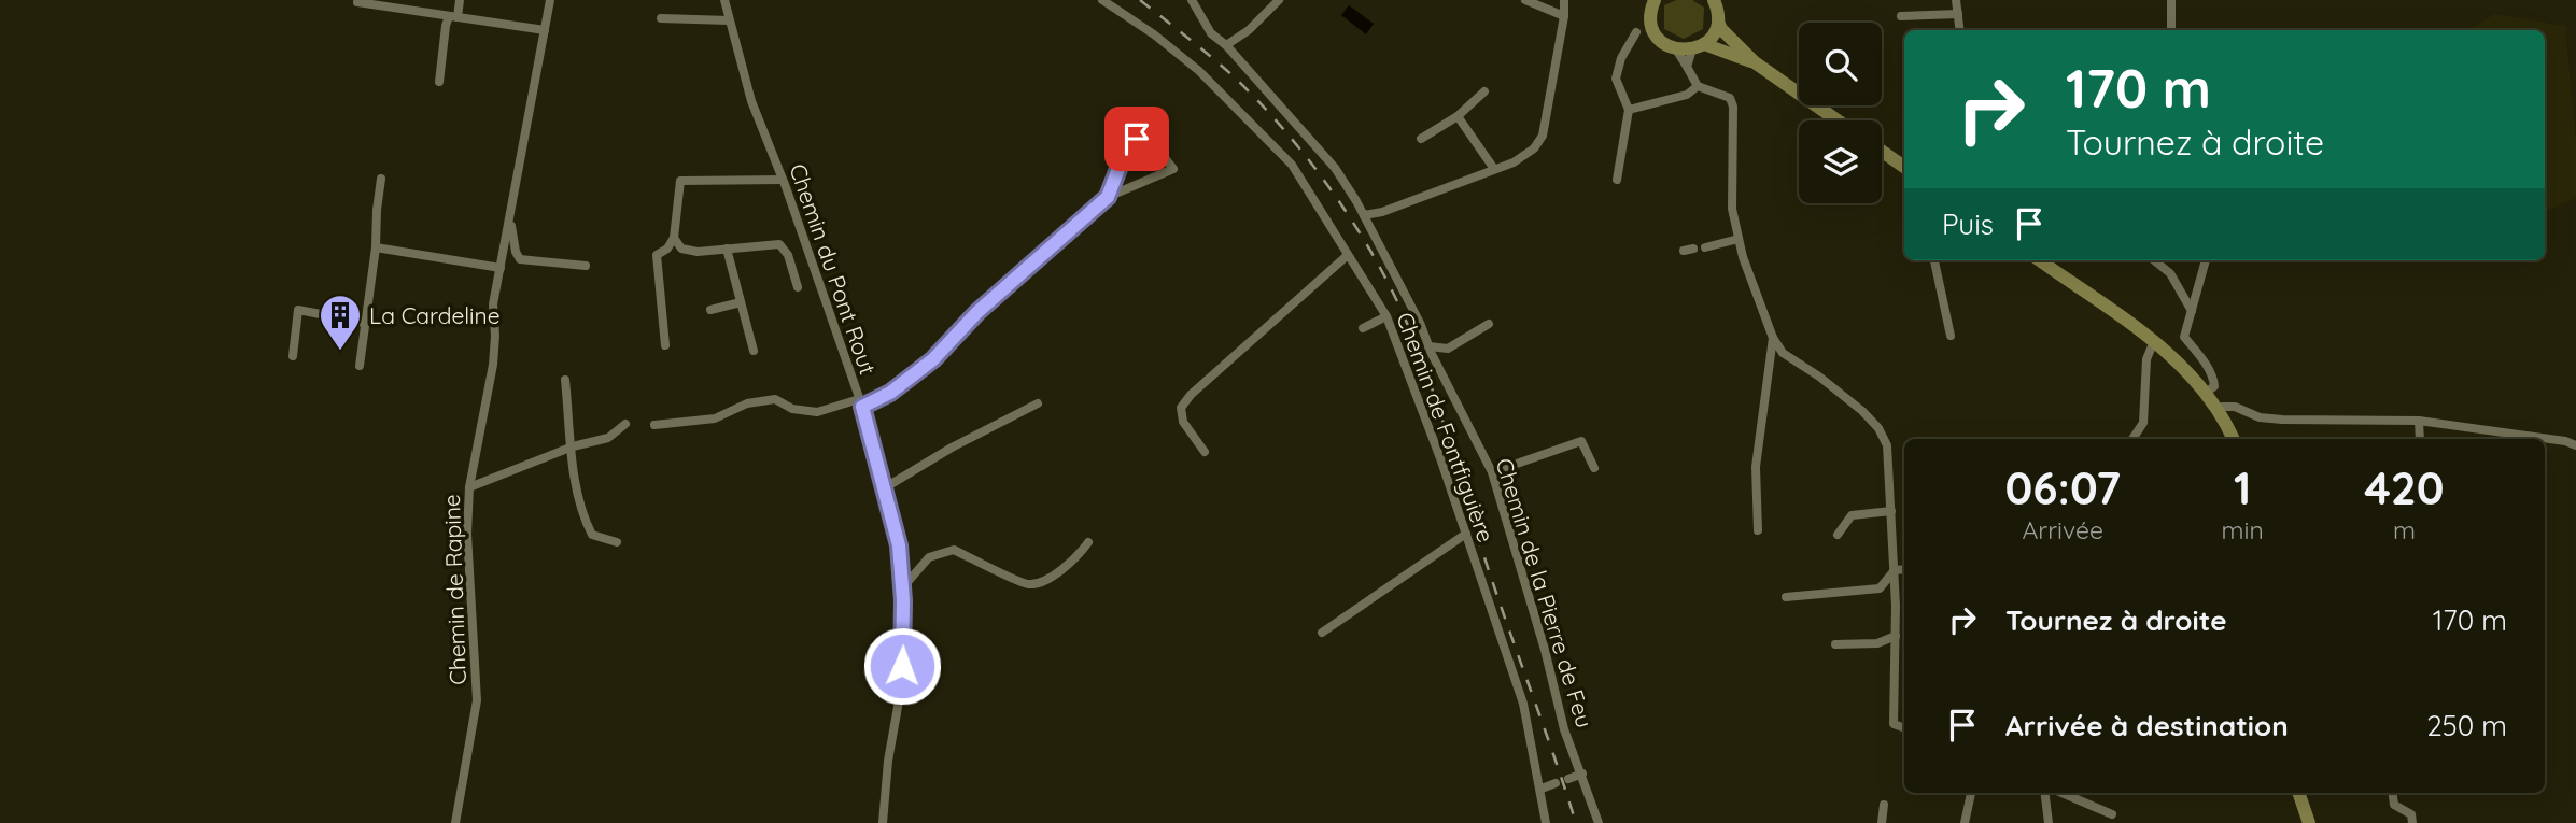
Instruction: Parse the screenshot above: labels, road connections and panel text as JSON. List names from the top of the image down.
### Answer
{
  "streets": {
    "street": [
      "Chemin du Pont Rout",
      "Chemin de Fontfiguière",
      "Chemin de Rapine",
      "Chemin de la Pierre de Feu"
    ]
  },
  "places": {
    "building": ["La Cardeline"]
  },
  "page": {
    "turn": ["170 m", "Tournez à droite"],
    "then": "Puis",
    "eta": [
      "06:07",
      "Arrivée",
      "1",
      "min",
      "420",
      "m"
    ],
    "list": [
      {
        "name": "Tournez à droite",
        "value": "170 m"
      },
      {
        "name": "Arrivée à destination",
        "value": "250 m"
      }
    ]
  }
}
